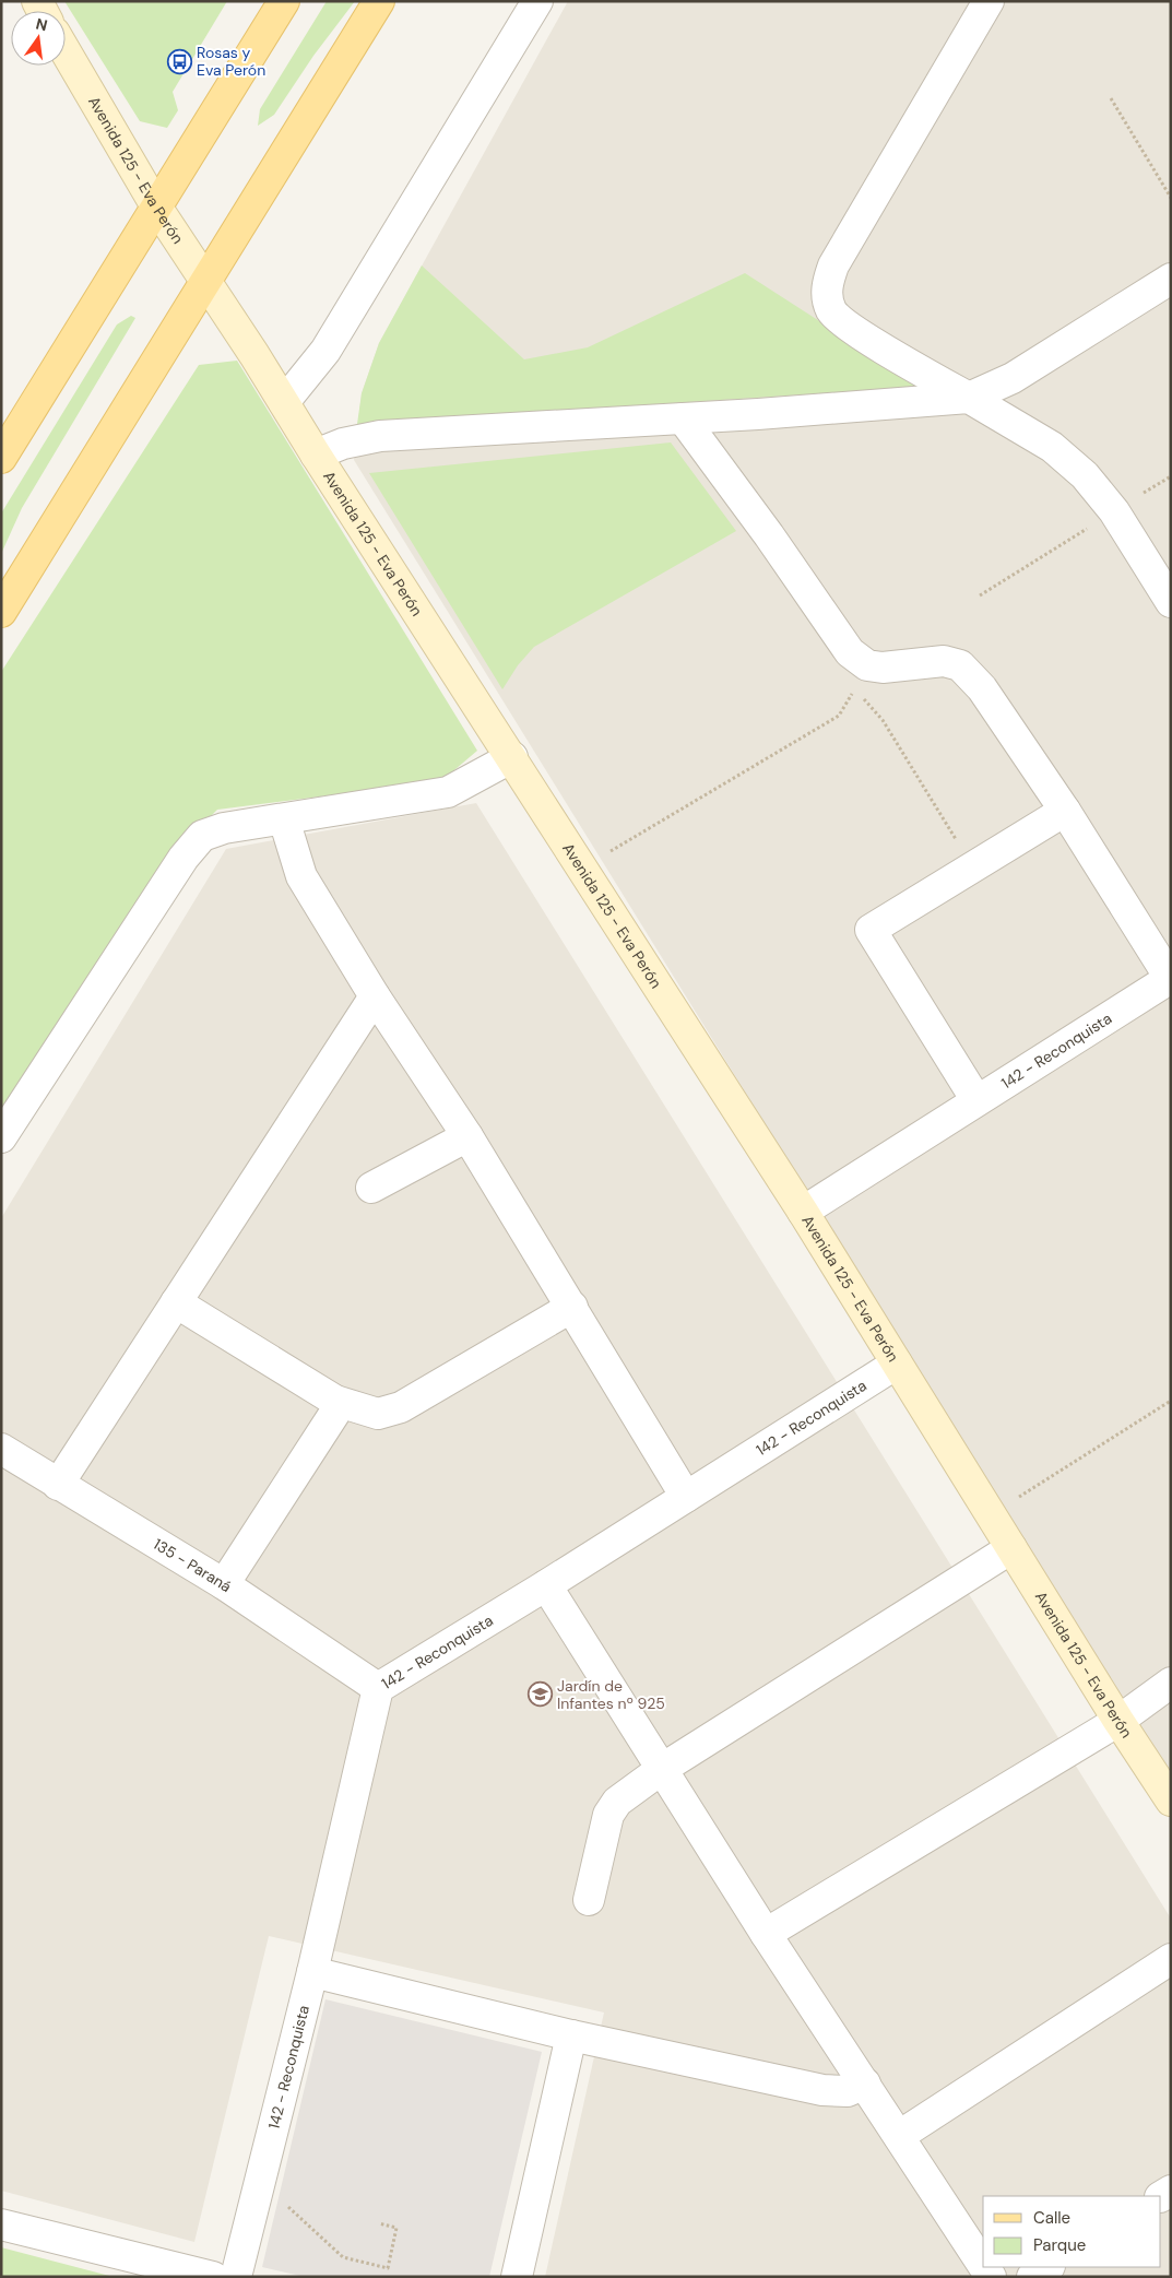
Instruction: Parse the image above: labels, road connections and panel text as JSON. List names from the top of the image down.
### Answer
{
  "streets": {
    "street": ["Avenida 125 - Eva Perón", "142 - Reconquista", "135 - Paraná"]
  },
  "crossings": [
    ["Avenida 125 - Eva Perón", "142 - Reconquista"],
    ["142 - Reconquista", "135 - Paraná"]
  ],
  "places": {
    "bus stop": ["Rosas y Eva Perón"],
    "school or university": ["Jardín de Infantes nº 925"]
  },
  "legend": ["Calle", "Parque"],
  "north": "top"
}
